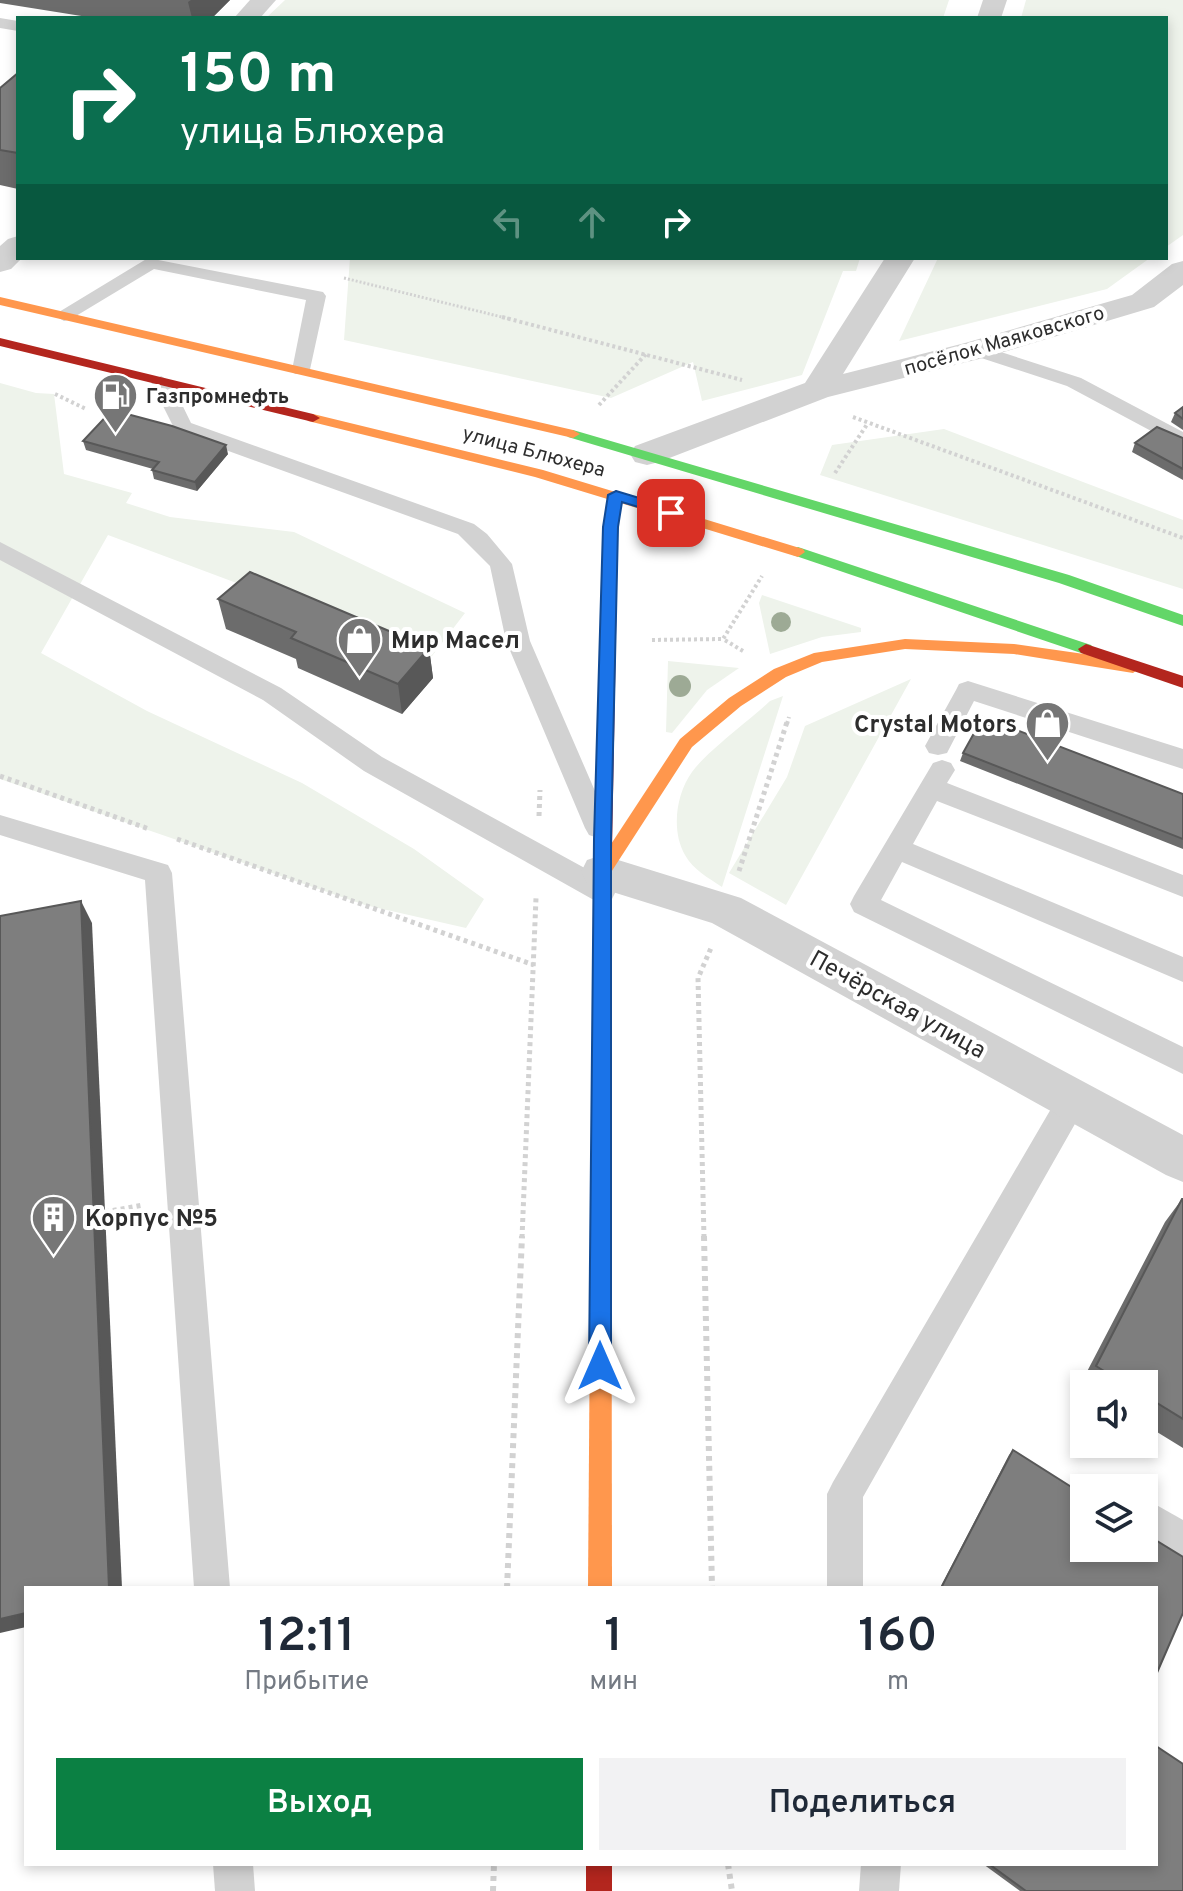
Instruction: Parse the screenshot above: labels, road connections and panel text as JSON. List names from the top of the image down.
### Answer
{
  "streets": {
    "main road": ["улица Блюхера"],
    "street": ["посёлок Маяковского", "Печёрская улица"]
  },
  "crossings": [
    ["посёлок Маяковского", "улица Блюхера"]
  ],
  "places": {
    "fuel station": ["Газпромнефть"],
    "shop": ["Мир Масел", "Crystal Motors"],
    "building": ["Корпус №5"]
  },
  "page": {
    "turn": ["150 m", "улица Блюхера"],
    "eta": [
      "12:11",
      "Прибытие",
      "1",
      "мин",
      "160",
      "m"
    ],
    "buttons": ["Выход", "Поделиться"]
  }
}
